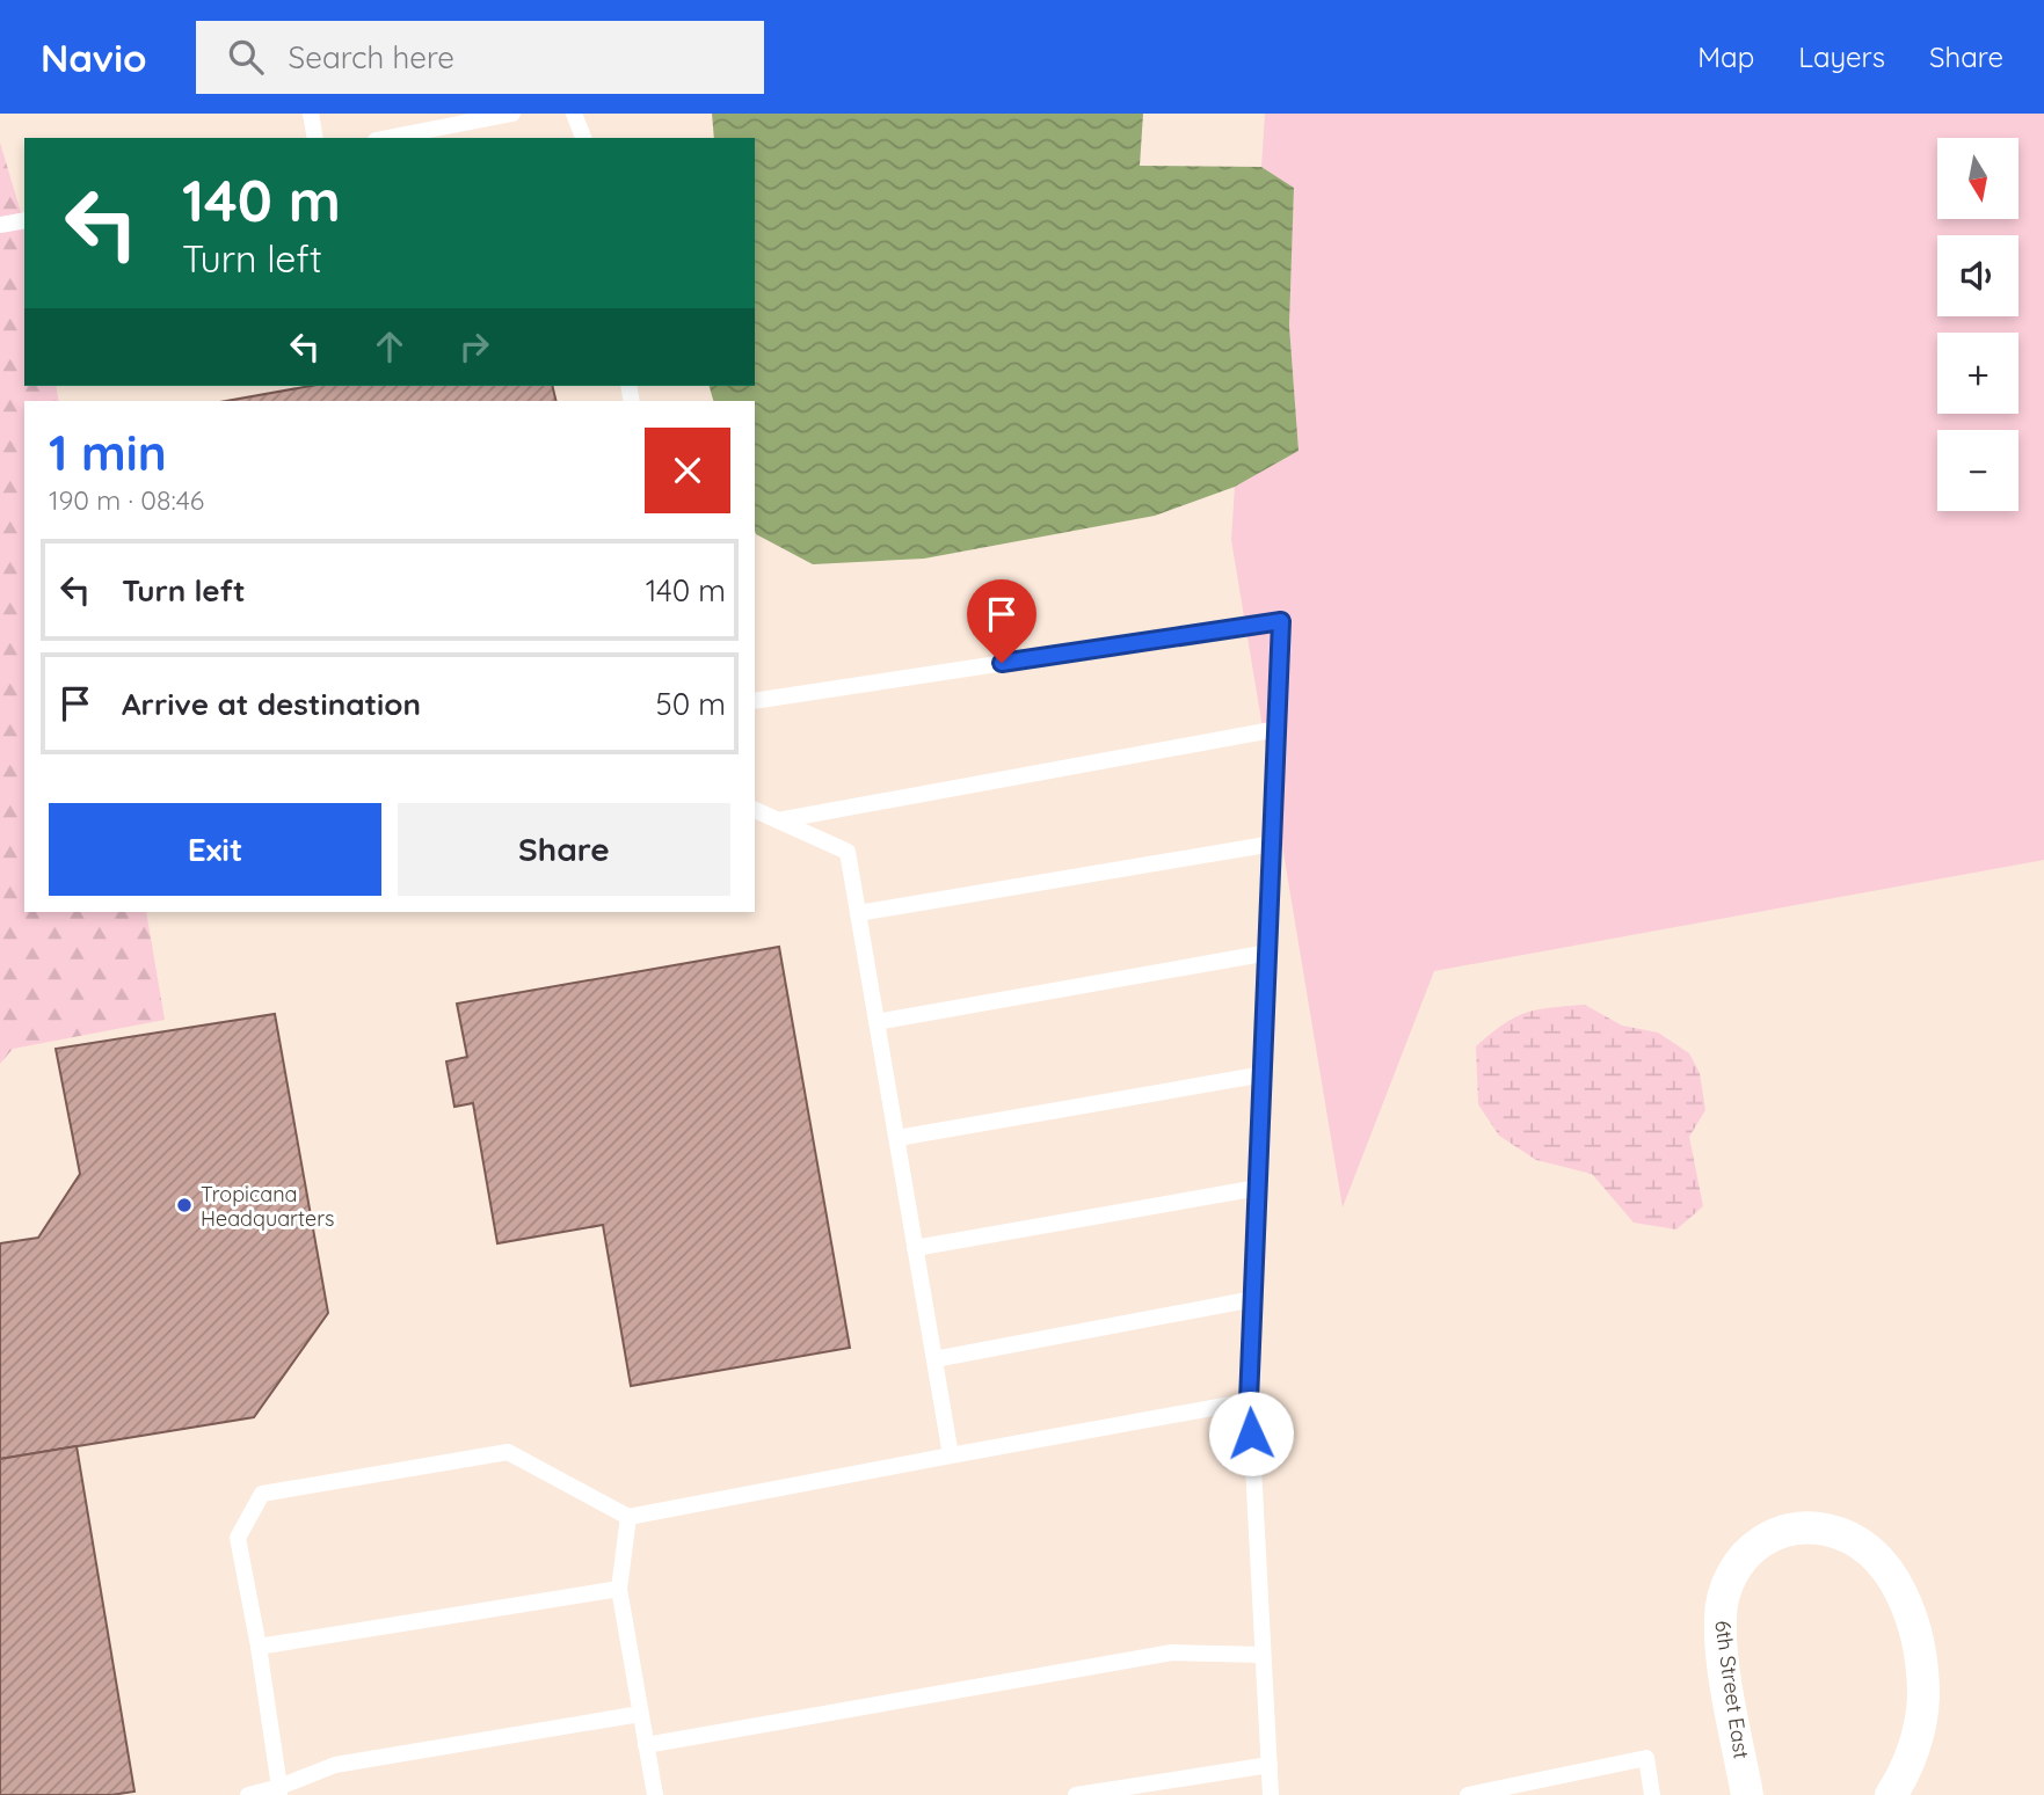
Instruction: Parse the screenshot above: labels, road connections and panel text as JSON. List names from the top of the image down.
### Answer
{
  "streets": {
    "street": ["6th Street East"]
  },
  "places": ["Tropicana Headquarters"],
  "north": "bottom",
  "page": {
    "header": "Navio",
    "search": "Search here",
    "nav": ["Map", "Layers", "Share"],
    "map_buttons": ["+", "−"],
    "turn": ["140 m", "Turn left"],
    "heading": ["1 min", "190 m · 08:46"],
    "list": [
      {
        "name": "Turn left",
        "value": "140 m"
      },
      {
        "name": "Arrive at destination",
        "value": "50 m"
      }
    ],
    "buttons": ["Exit", "Share"]
  }
}
